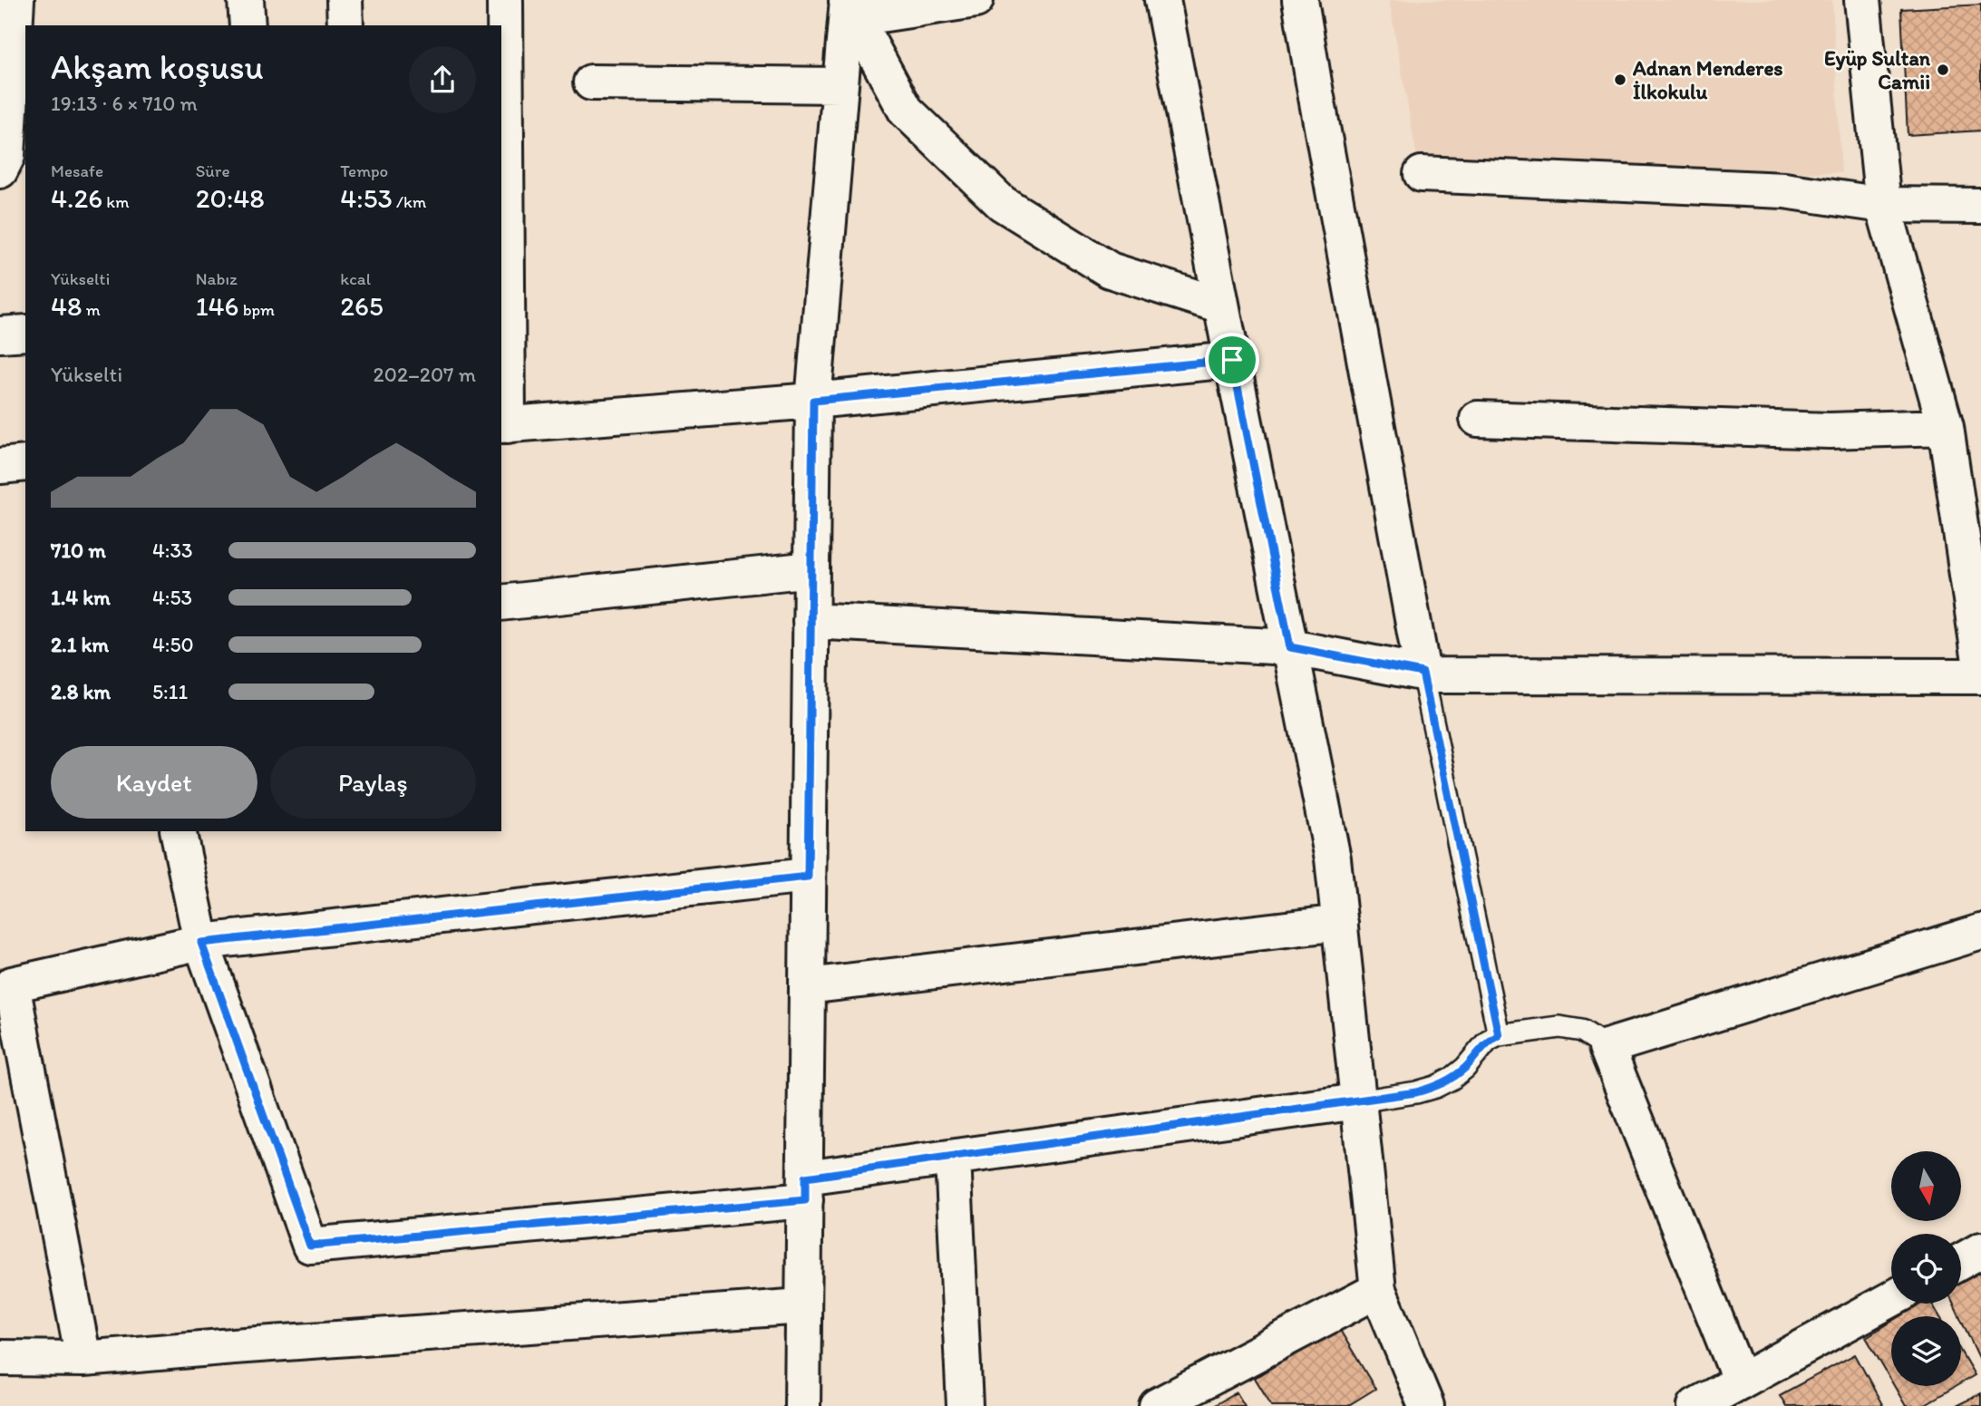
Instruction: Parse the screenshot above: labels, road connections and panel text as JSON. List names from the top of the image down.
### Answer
{
  "places": ["Eyüp Sultan Camii", "Adnan Menderes İlkokulu"],
  "north": "bottom",
  "page": {
    "heading": ["Akşam koşusu", "19:13 · 6 × 710 m"],
    "stats": [
      ["Mesafe", "4.26 km"],
      ["Süre", "20:48"],
      ["Tempo", "4:53 /km"],
      ["Yükselti", "48 m"],
      ["Nabız", "146 bpm"],
      ["kcal", "265"]
    ],
    "chart": ["Yükselti", "202–207 m"],
    "list": [
      {
        "name": "710 m",
        "note": "4:33"
      },
      {
        "name": "1.4 km",
        "note": "4:53"
      },
      {
        "name": "2.1 km",
        "note": "4:50"
      },
      {
        "name": "2.8 km",
        "note": "5:11"
      }
    ],
    "buttons": ["Kaydet", "Paylaş"]
  }
}
